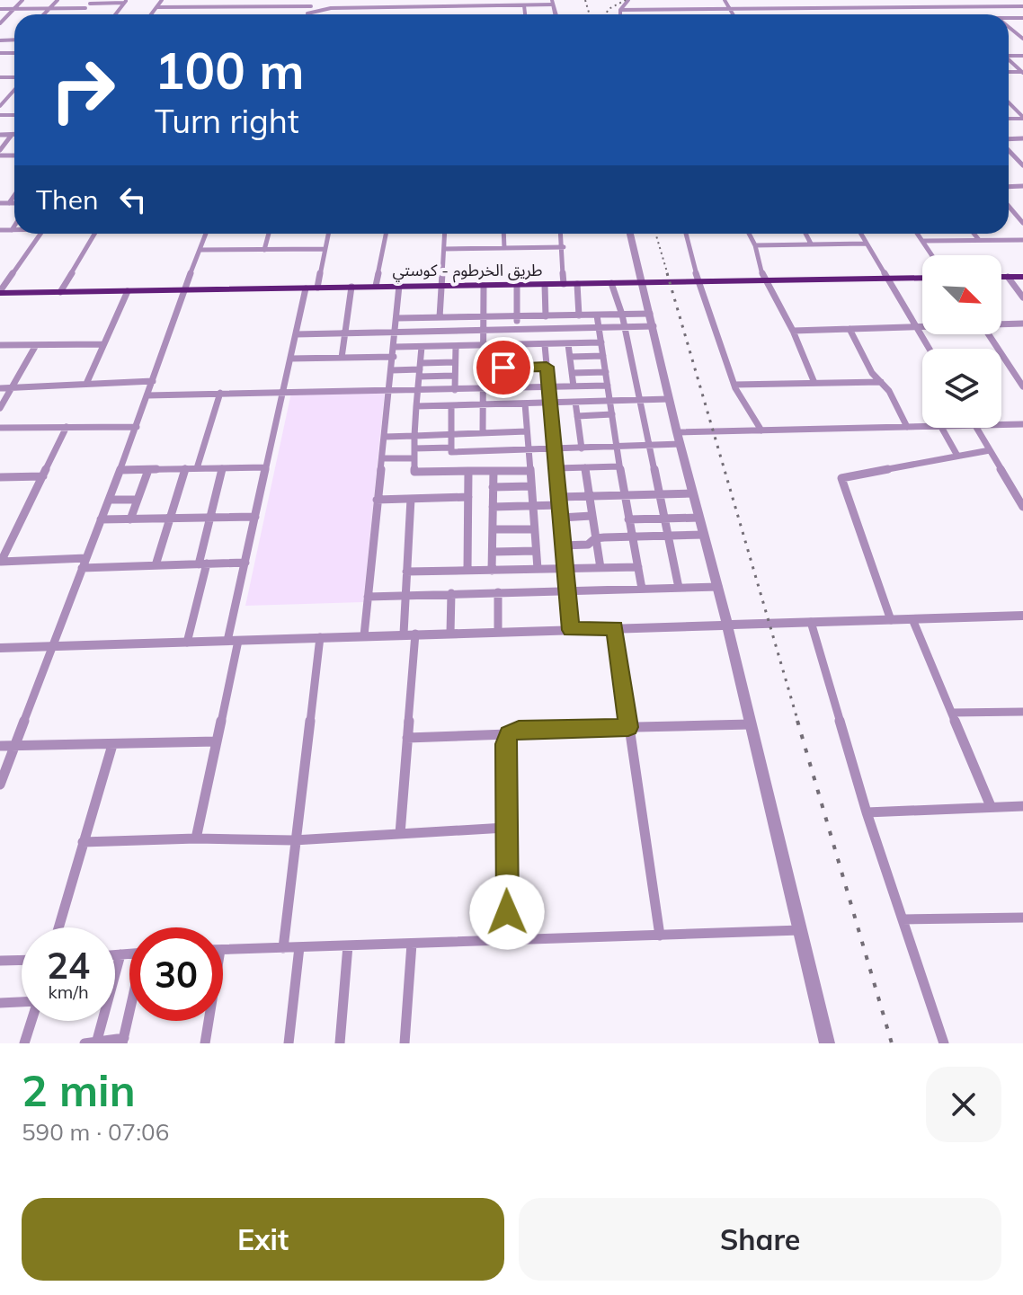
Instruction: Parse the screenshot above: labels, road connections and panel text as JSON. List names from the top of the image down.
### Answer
{
  "streets": {
    "highway": ["طريق الخرطوم - كوستي"]
  },
  "north": "bottom right",
  "page": {
    "turn": ["100 m", "Turn right"],
    "then": "Then",
    "speed": "24 km/h",
    "limit": "30",
    "heading": ["2 min", "590 m · 07:06"],
    "buttons": ["Exit", "Share"]
  }
}
